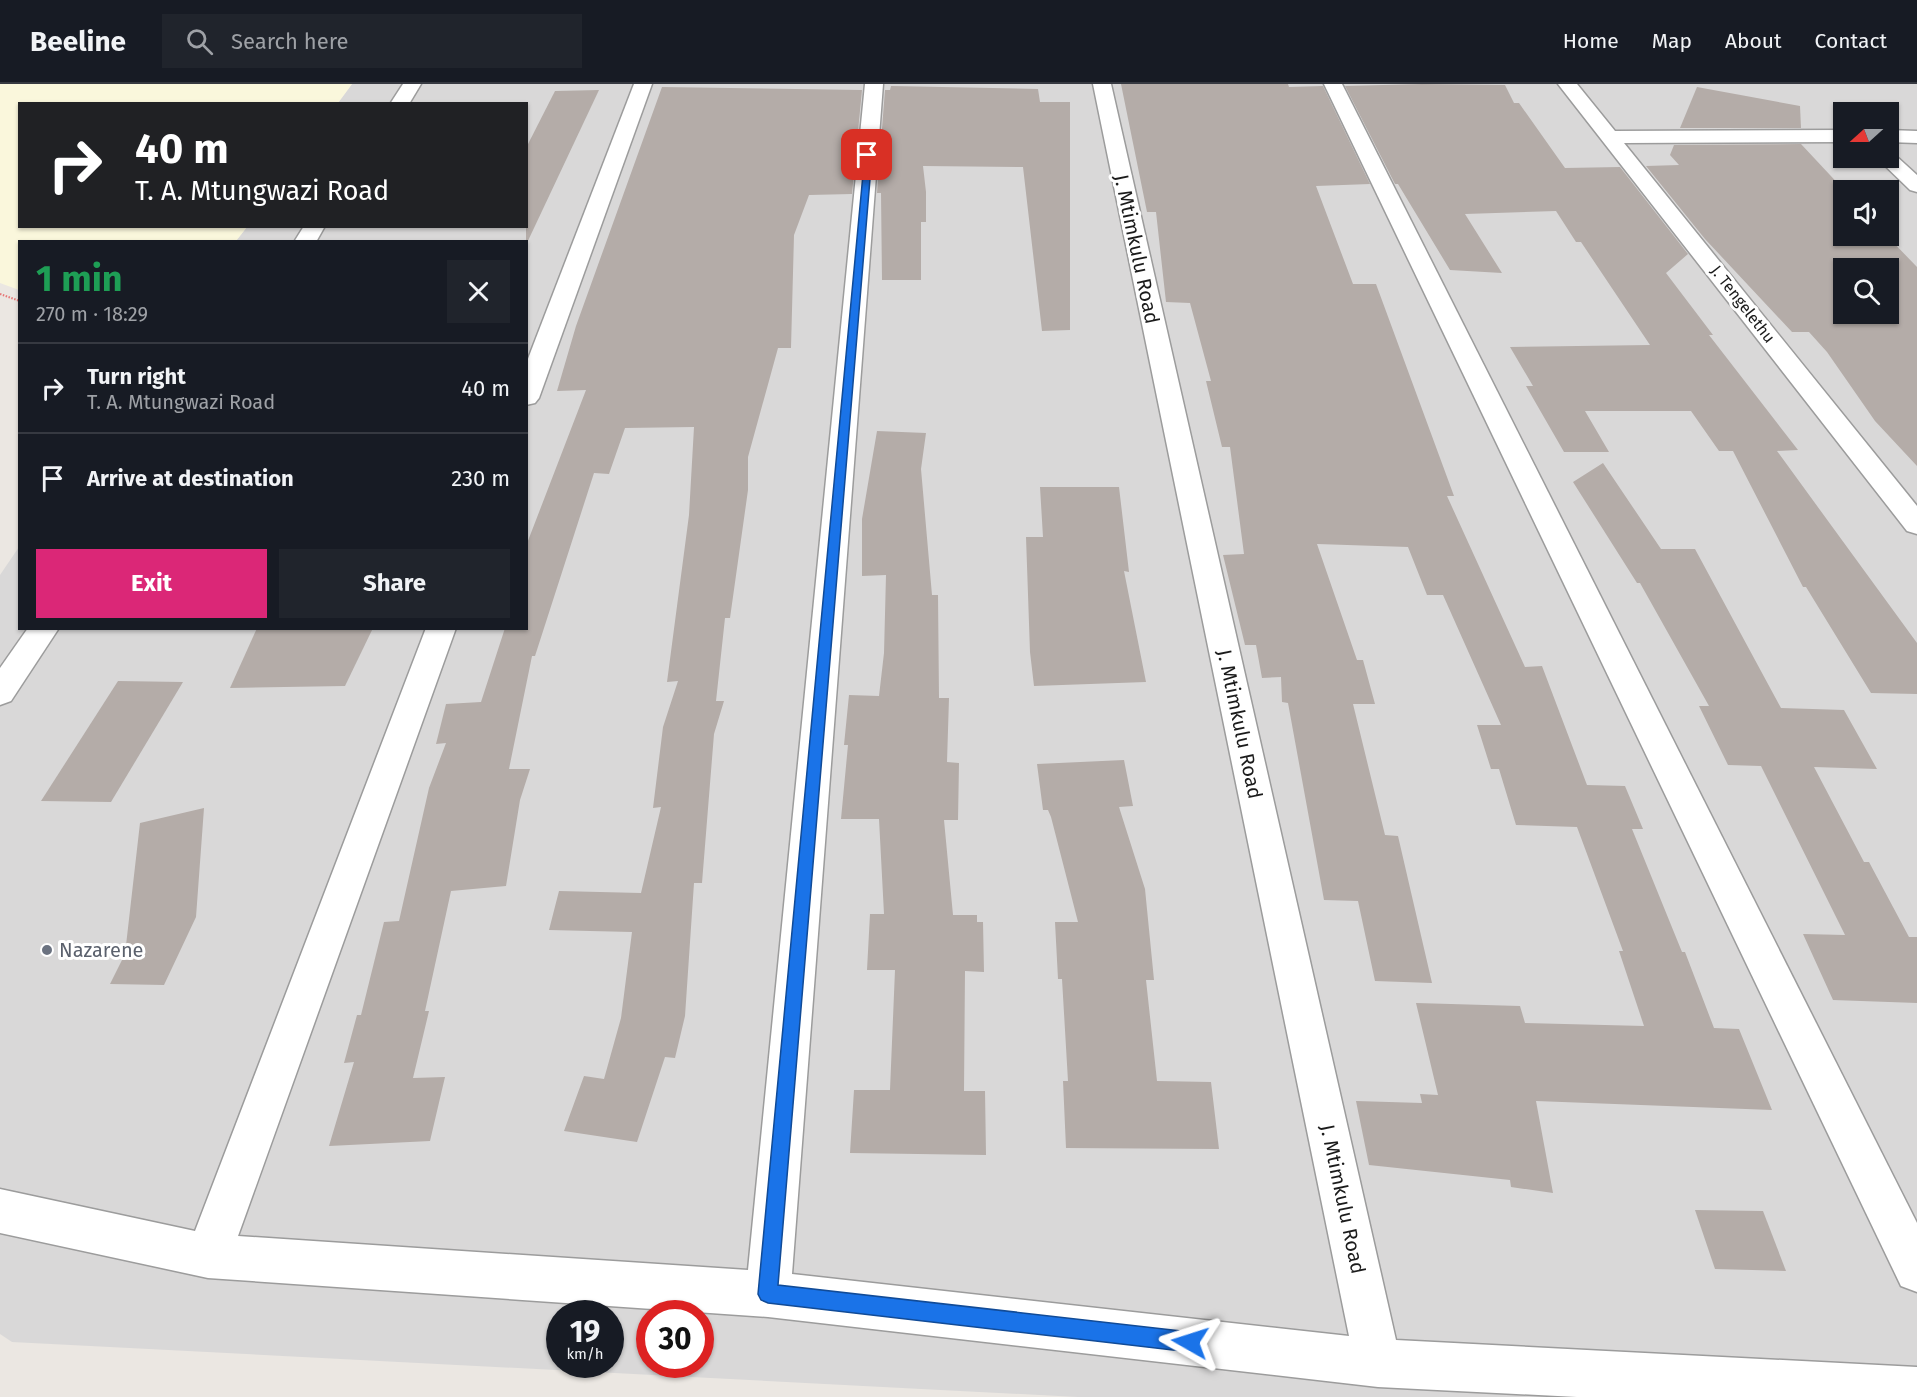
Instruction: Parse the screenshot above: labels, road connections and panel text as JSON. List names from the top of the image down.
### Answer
{
  "streets": {
    "street": ["J. Mtimkulu Road", "J. Tengelethu"]
  },
  "places": ["Nazarene"],
  "north": "left",
  "page": {
    "header": "Beeline",
    "search": "Search here",
    "nav": [
      "Home",
      "Map",
      "About",
      "Contact"
    ],
    "turn": ["40 m", "T. A. Mtungwazi Road"],
    "heading": ["1 min", "270 m · 18:29"],
    "list": [
      {
        "name": "Turn right",
        "note": "T. A. Mtungwazi Road",
        "value": "40 m"
      },
      {
        "name": "Arrive at destination",
        "value": "230 m"
      }
    ],
    "buttons": ["Exit", "Share"],
    "speed": "19 km/h",
    "limit": "30"
  }
}
